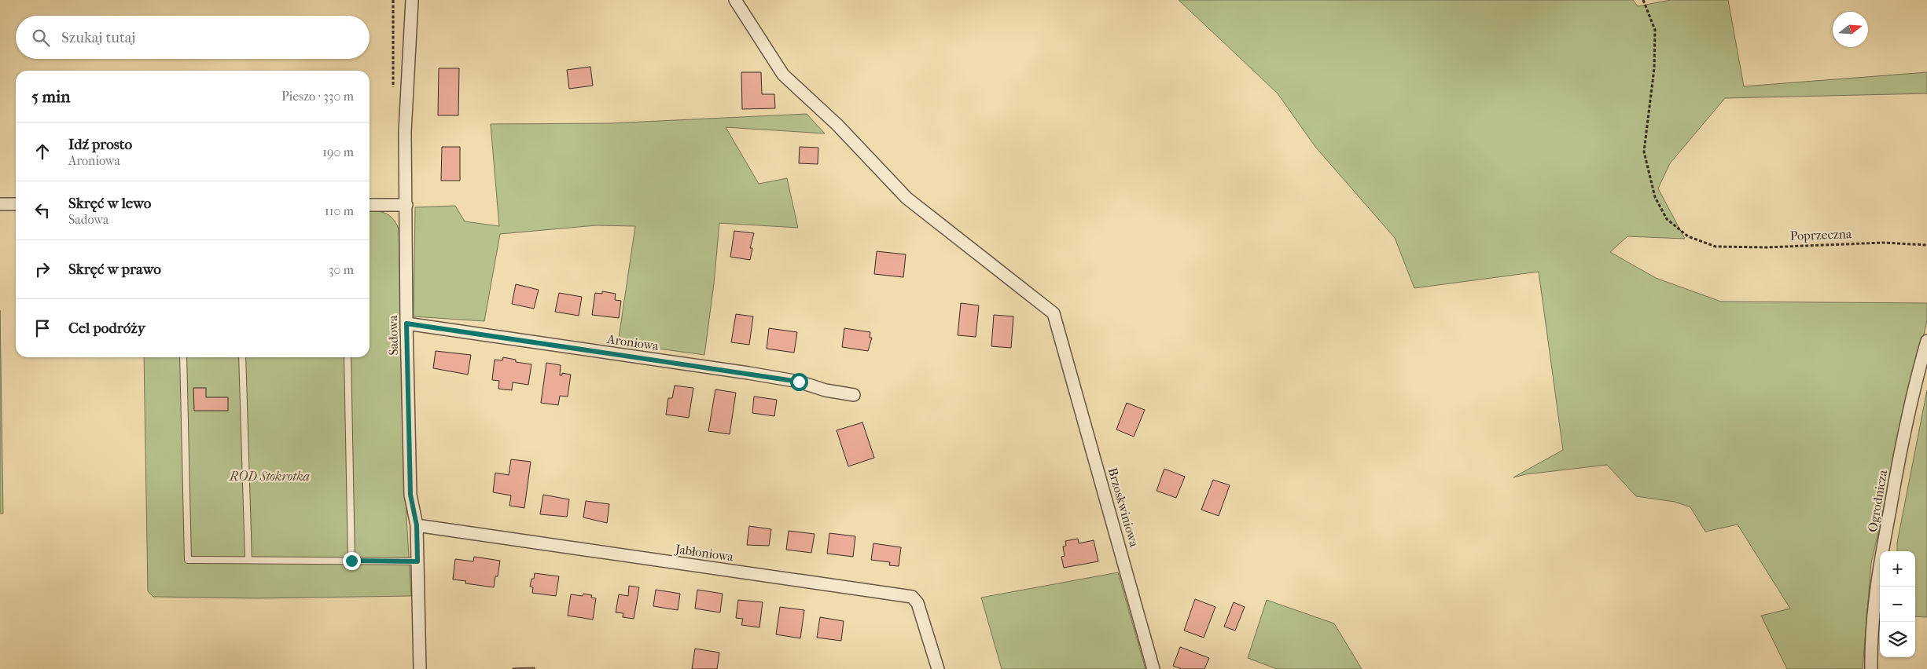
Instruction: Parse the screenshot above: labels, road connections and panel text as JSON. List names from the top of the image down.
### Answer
{
  "streets": {
    "street": [
      "Sadowa",
      "Aroniowa",
      "Ogrodnicza",
      "Brzoskwiniowa",
      "Jabłoniowa"
    ],
    "path": ["Poprzeczna"]
  },
  "crossings": [
    ["Sadowa", "Aroniowa"],
    ["Sadowa", "Jabłoniowa"]
  ],
  "parks": ["ROD Stokrotka"],
  "north": "right",
  "page": {
    "search": "Szukaj tutaj",
    "heading": ["5 min", "Pieszo · 330 m"],
    "list": [
      ["Idź prosto", "Aroniowa", "190 m"],
      ["Skręć w lewo", "Sadowa", "110 m"],
      ["Skręć w prawo", "30 m"],
      "Cel podróży"
    ],
    "map_buttons": ["+", "−"]
  }
}
